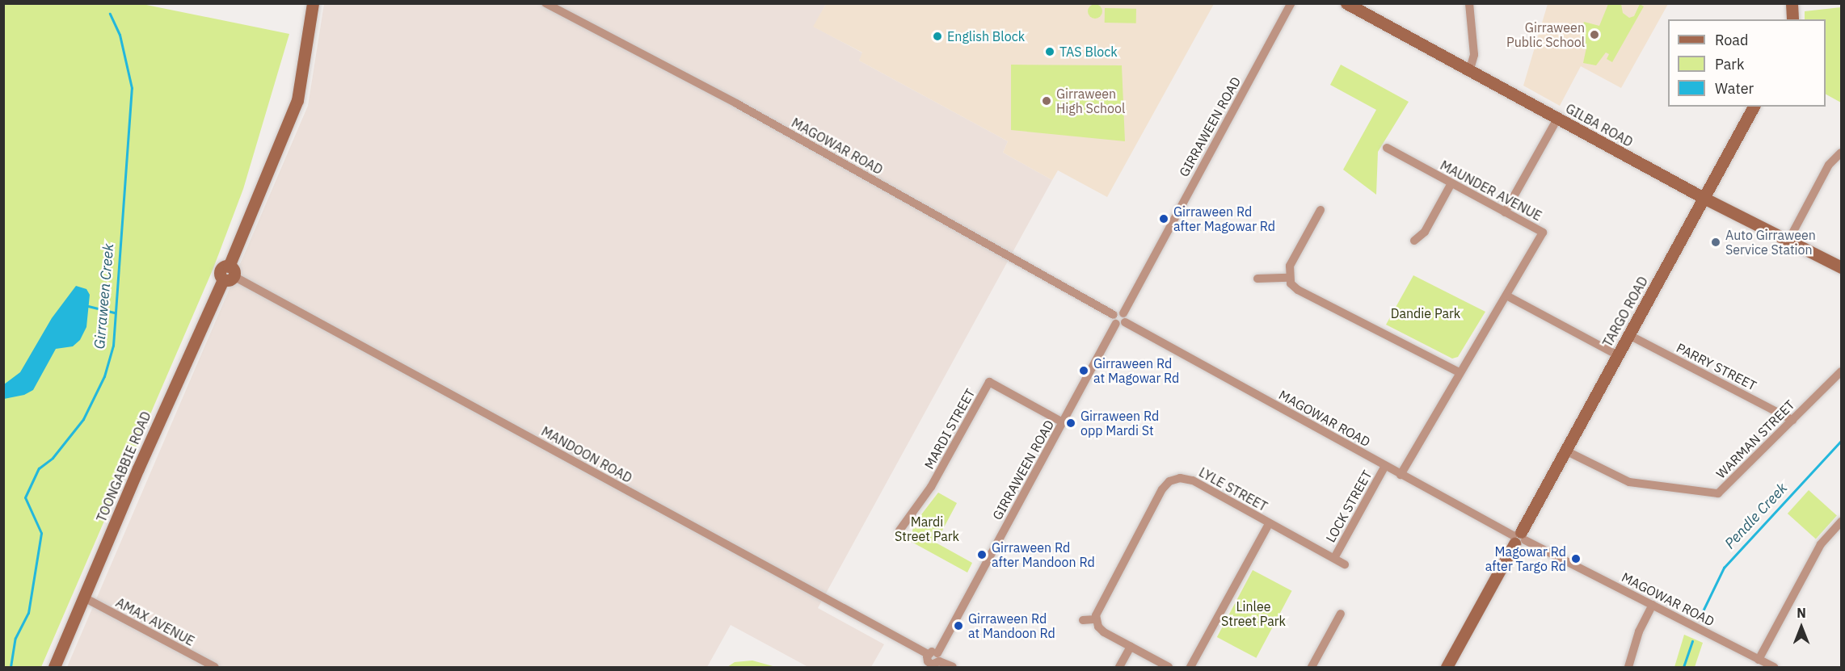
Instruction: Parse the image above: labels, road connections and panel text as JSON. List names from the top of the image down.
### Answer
{
  "streets": {
    "street": [
      "GILBA ROAD",
      "GIRRAWEEN ROAD",
      "MAGOWAR ROAD",
      "MAUNDER AVENUE",
      "TARGO ROAD",
      "PARRY STREET",
      "MARDI STREET",
      "WARMAN STREET",
      "MANDOON ROAD",
      "TOONGABBIE ROAD",
      "LYLE STREET",
      "LOCK STREET",
      "AMAX AVENUE"
    ]
  },
  "crossings": [
    ["GILBA ROAD", "TARGO ROAD"],
    ["GIRRAWEEN ROAD", "MAGOWAR ROAD"],
    ["GIRRAWEEN ROAD", "MARDI STREET"],
    ["GIRRAWEEN ROAD", "MANDOON ROAD"],
    ["MAGOWAR ROAD", "MAUNDER AVENUE"],
    ["MAGOWAR ROAD", "TARGO ROAD"],
    ["MAGOWAR ROAD", "LOCK STREET"],
    ["TARGO ROAD", "PARRY STREET"],
    ["TARGO ROAD", "WARMAN STREET"],
    ["PARRY STREET", "WARMAN STREET"],
    ["MANDOON ROAD", "TOONGABBIE ROAD"],
    ["TOONGABBIE ROAD", "AMAX AVENUE"],
    ["LYLE STREET", "LOCK STREET"]
  ],
  "water": ["Girraween Creek", "Pendle Creek"],
  "parks": ["Dandie Park", "Mardi Street Park", "Linlee Street Park"],
  "places": [
    "Girraween Public School",
    "English Block",
    "TAS Block",
    "Girraween High School",
    "Girraween Rd after Magowar Rd",
    "Auto Girraween Service Station",
    "Girraween Rd at Magowar Rd",
    "Girraween Rd opp Mardi St",
    "Girraween Rd after Mandoon Rd",
    "Magowar Rd after Targo Rd",
    "Girraween Rd at Mandoon Rd"
  ],
  "legend": ["Road", "Park", "Water"],
  "north": "top"
}
